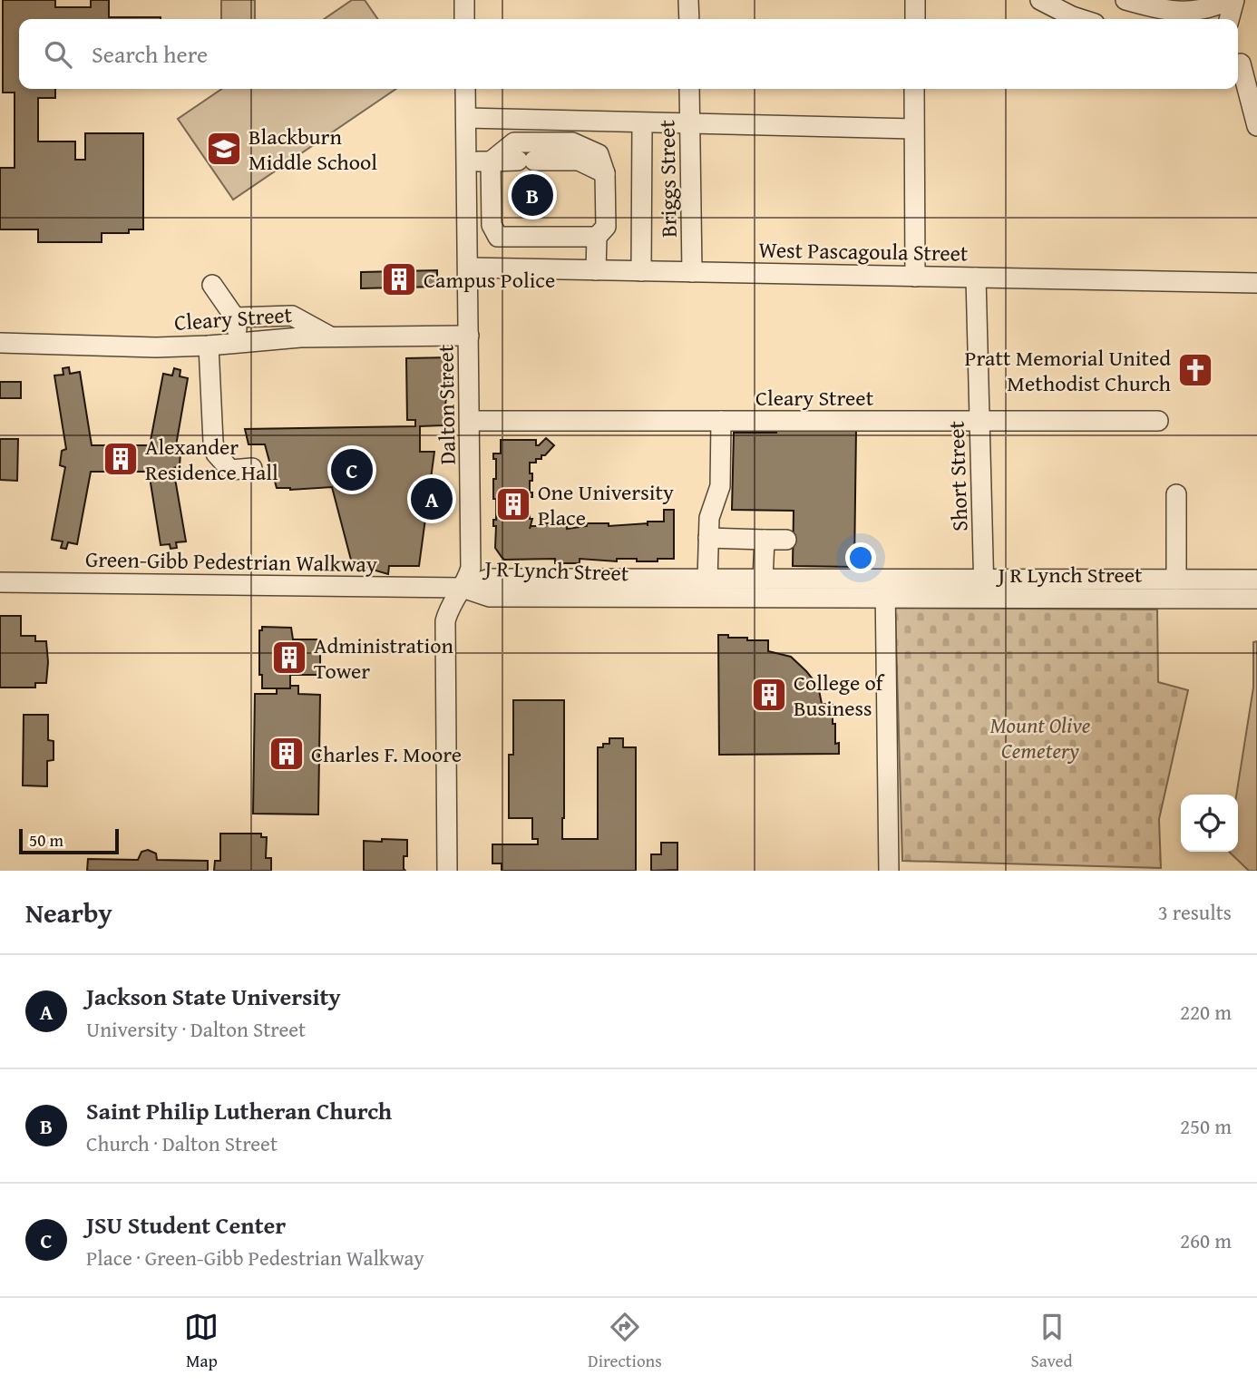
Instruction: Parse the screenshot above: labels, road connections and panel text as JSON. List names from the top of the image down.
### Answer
{
  "streets": {
    "street": [
      "Briggs Street",
      "West Pascagoula Street",
      "Cleary Street",
      "Dalton Street",
      "Short Street",
      "Green-Gibb Pedestrian Walkway",
      "J R Lynch Street"
    ]
  },
  "crossings": [
    ["Briggs Street", "West Pascagoula Street"],
    ["West Pascagoula Street", "Dalton Street"],
    ["West Pascagoula Street", "Short Street"],
    ["Cleary Street", "Dalton Street"],
    ["Cleary Street", "Short Street"],
    ["Dalton Street", "Green-Gibb Pedestrian Walkway"],
    ["Dalton Street", "J R Lynch Street"],
    ["Short Street", "J R Lynch Street"],
    ["Green-Gibb Pedestrian Walkway", "J R Lynch Street"]
  ],
  "parks": ["Mount Olive Cemetery"],
  "places": {
    "school or university": ["Blackburn Middle School"],
    "building": [
      "Campus Police",
      "Alexander Residence Hall",
      "One University Place",
      "Administration Tower",
      "College of Business",
      "Charles F. Moore"
    ],
    "church": ["Pratt Memorial United Methodist Church"]
  },
  "scale_bar": "50 m",
  "page": {
    "search": "Search here",
    "pins": ["B", "C", "A"],
    "scale": "50 m",
    "heading": ["Nearby", "3 results"],
    "list": [
      {
        "mark": "A",
        "name": "Jackson State University",
        "note": "University · Dalton Street",
        "value": "220 m"
      },
      {
        "mark": "B",
        "name": "Saint Philip Lutheran Church",
        "note": "Church · Dalton Street",
        "value": "250 m"
      },
      {
        "mark": "C",
        "name": "JSU Student Center",
        "note": "Place · Green-Gibb Pedestrian Walkway",
        "value": "260 m"
      }
    ],
    "nav": ["Map", "Directions", "Saved"]
  }
}
